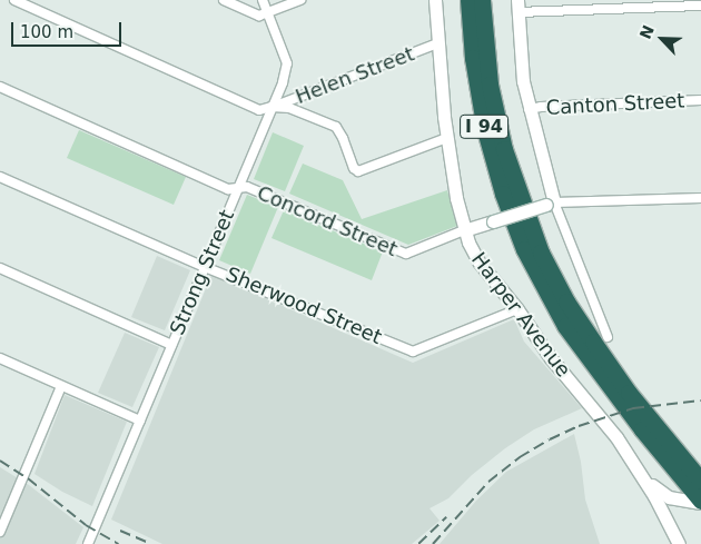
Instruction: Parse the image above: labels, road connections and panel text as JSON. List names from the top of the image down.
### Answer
{
  "streets": {
    "highway": ["I 94"],
    "street": [
      "Helen Street",
      "Canton Street",
      "Concord Street",
      "Strong Street",
      "Sherwood Street",
      "Harper Avenue"
    ]
  },
  "crossings": [
    ["Helen Street", "Strong Street"],
    ["Helen Street", "Harper Avenue"],
    ["I 94", "Harper Avenue"],
    ["Concord Street", "Strong Street"],
    ["Concord Street", "Harper Avenue"],
    ["Strong Street", "Sherwood Street"],
    ["Sherwood Street", "Harper Avenue"]
  ],
  "scale_bar": "100 m",
  "north": "top left"
}
